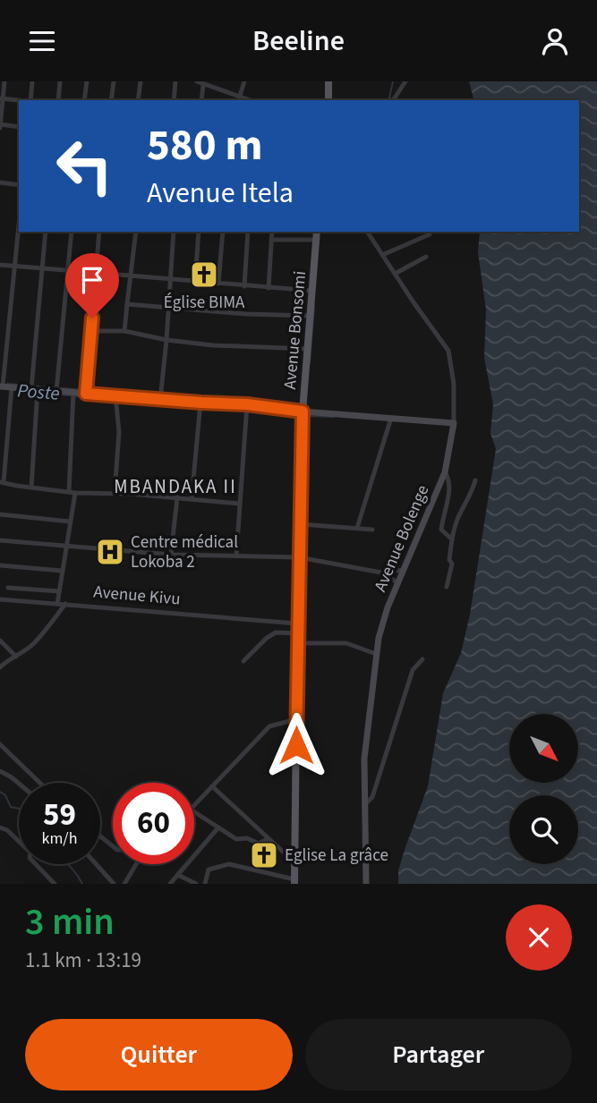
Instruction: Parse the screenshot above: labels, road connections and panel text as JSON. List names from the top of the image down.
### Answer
{
  "streets": {
    "main road": ["Avenue Bonsomi"],
    "street": ["Avenue Bolenge", "Avenue Kivu"]
  },
  "crossings": [
    ["Avenue Bonsomi", "Avenue Kivu"]
  ],
  "districts": ["MBANDAKA II"],
  "water": ["Poste"],
  "places": {
    "church": ["Église BIMA", "Eglise La grâce"],
    "hospital": ["Centre médical Lokoba 2"]
  },
  "north": "bottom right",
  "page": {
    "header": "Beeline",
    "turn": ["580 m", "Avenue Itela"],
    "speed": "59 km/h",
    "limit": "60",
    "heading": ["3 min", "1.1 km · 13:19"],
    "buttons": ["Quitter", "Partager"]
  }
}
